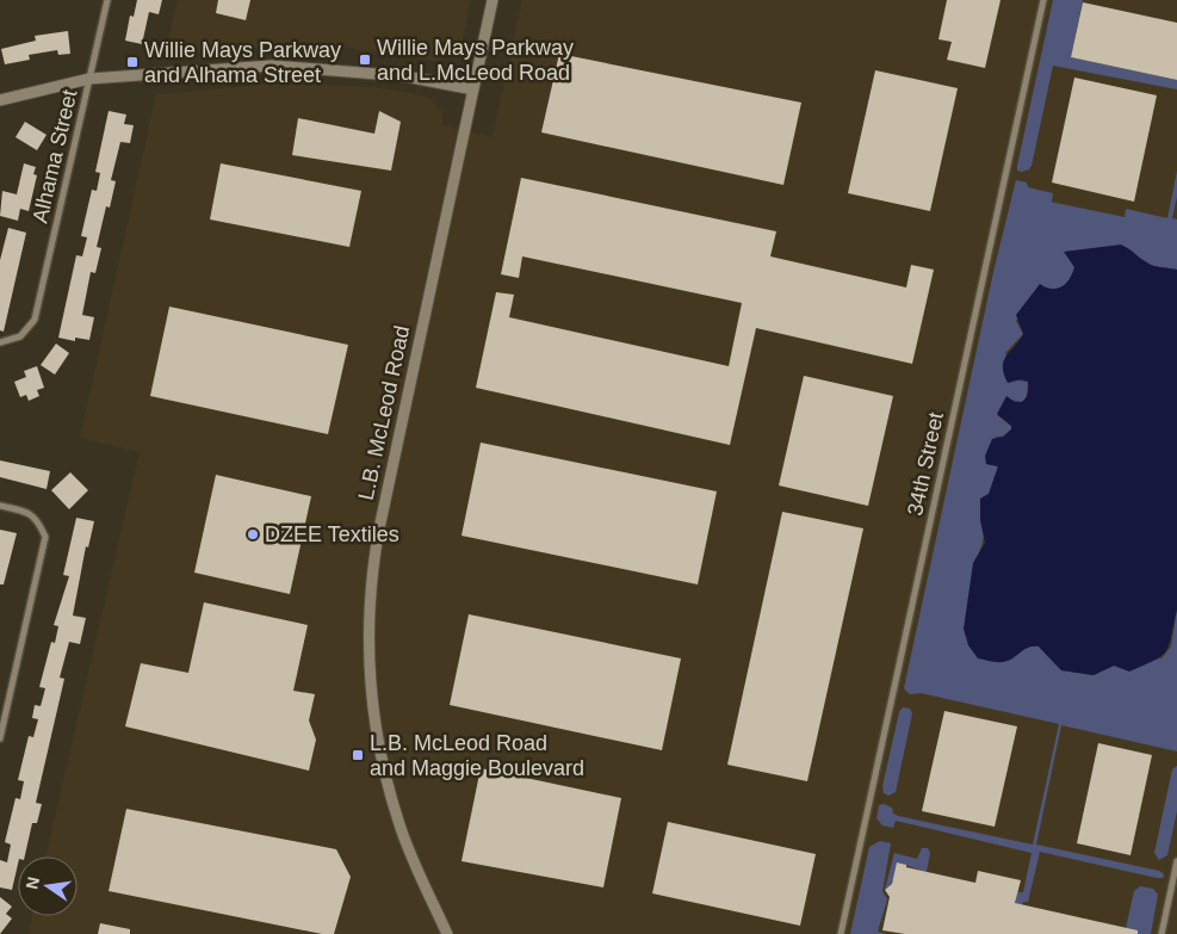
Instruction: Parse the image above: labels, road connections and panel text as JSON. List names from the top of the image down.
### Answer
{
  "streets": {
    "street": ["Alhama Street", "L.B. McLeod Road", "34th Street"]
  },
  "places": {
    "transit": ["Willie Mays Parkway and L.McLeod Road", "Willie Mays Parkway and Alhama Street", "L.B. McLeod Road and Maggie Boulevard"],
    "other": ["DZEE Textiles"]
  },
  "north": "left"
}
